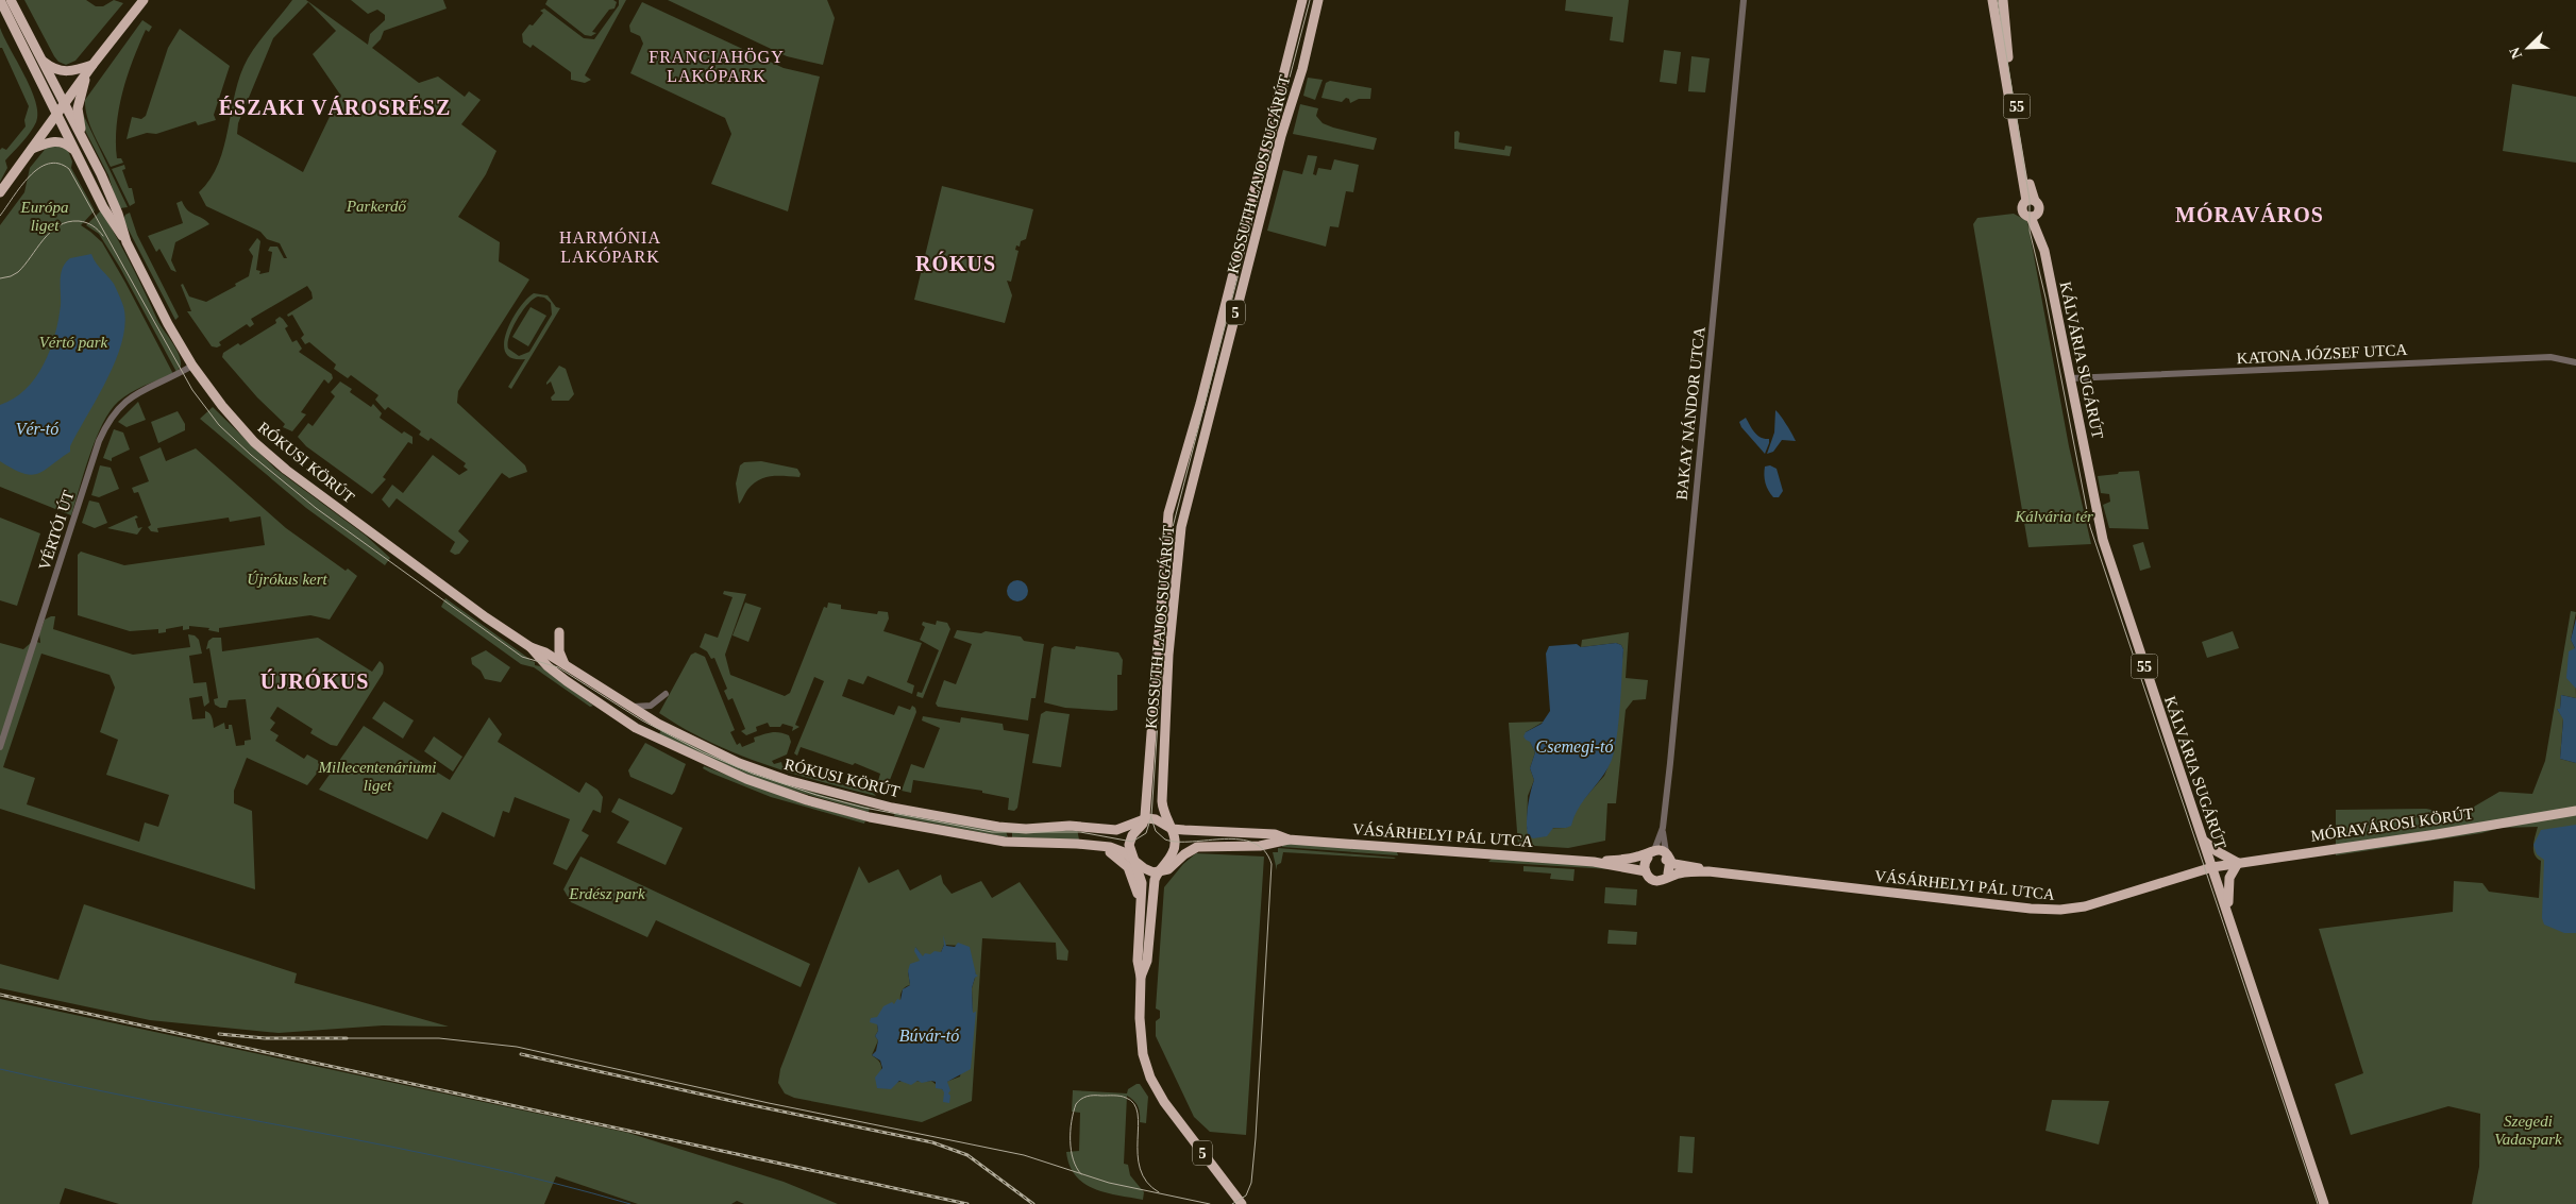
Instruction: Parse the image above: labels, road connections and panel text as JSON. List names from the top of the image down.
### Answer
{
  "streets": {
    "main road": [
      "55",
      "KOSSUTH LAJOS SUGÁRÚT",
      "5",
      "KÁLVÁRIA SUGÁRÚT",
      "RÓKUSI KÖRÚT",
      "MÓRAVÁROSI KÖRÚT",
      "VÁSÁRHELYI PÁL UTCA"
    ],
    "street": ["KATONA JÓZSEF UTCA", "BAKAY NÁNDOR UTCA", "VÉRTÓI ÚT"]
  },
  "crossings": [
    ["KOSSUTH LAJOS SUGÁRÚT", "RÓKUSI KÖRÚT"],
    ["KOSSUTH LAJOS SUGÁRÚT", "VÁSÁRHELYI PÁL UTCA"],
    ["KATONA JÓZSEF UTCA", "KÁLVÁRIA SUGÁRÚT"],
    ["KÁLVÁRIA SUGÁRÚT", "MÓRAVÁROSI KÖRÚT"],
    ["KÁLVÁRIA SUGÁRÚT", "VÁSÁRHELYI PÁL UTCA"],
    ["BAKAY NÁNDOR UTCA", "VÁSÁRHELYI PÁL UTCA"],
    ["RÓKUSI KÖRÚT", "VÉRTÓI ÚT"],
    ["RÓKUSI KÖRÚT", "VÁSÁRHELYI PÁL UTCA"],
    ["MÓRAVÁROSI KÖRÚT", "VÁSÁRHELYI PÁL UTCA"]
  ],
  "districts": [
    "FRANCIAHÖGY LAKÓPARK",
    "ÉSZAKI VÁROSRÉSZ",
    "MÓRAVÁROS",
    "HARMÓNIA LAKÓPARK",
    "RÓKUS",
    "ÚJRÓKUS"
  ],
  "water": ["Vér-tó", "Csemegi-tó", "Búvár-tó"],
  "parks": [
    "Parkerdő",
    "Európa liget",
    "Vértó park",
    "Kálvária tér",
    "Újrókus kert",
    "Millecentenáriumi liget",
    "Erdész park",
    "Szegedi Vadaspark"
  ],
  "north": "bottom left"
}
